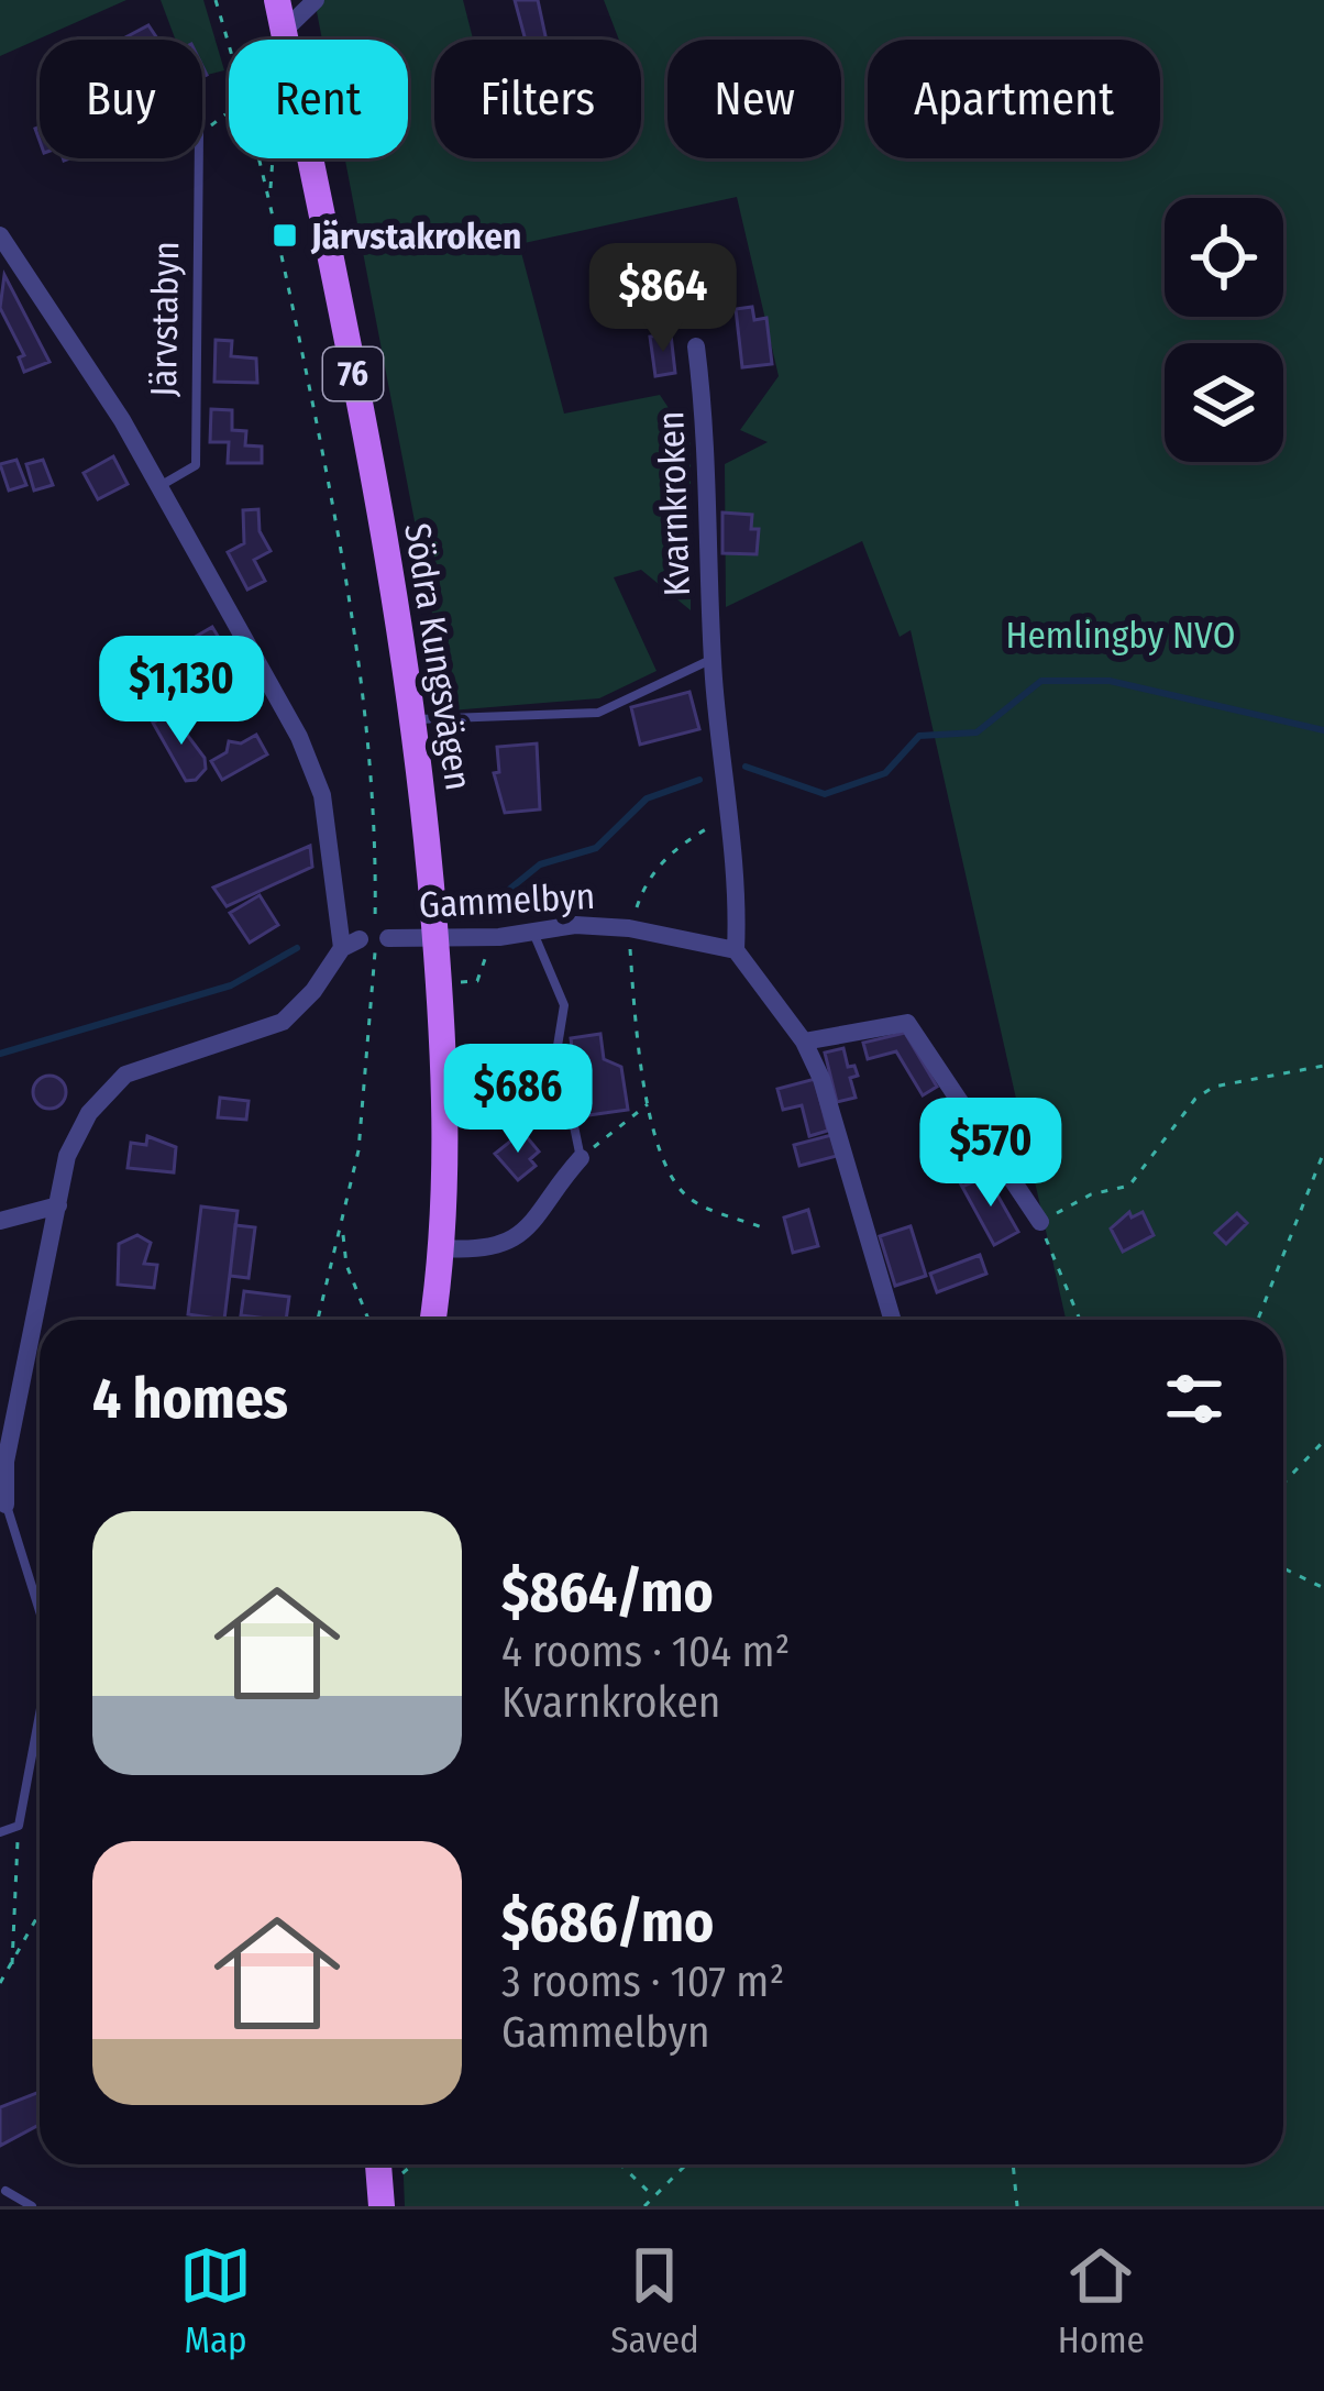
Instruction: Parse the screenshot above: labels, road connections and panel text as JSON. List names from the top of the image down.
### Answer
{
  "streets": {
    "main road": ["76", "Södra Kungsvägen"],
    "street": ["Järvstabyn", "Kvarnkroken", "Gammelbyn"]
  },
  "crossings": [
    ["Kvarnkroken", "Gammelbyn"],
    ["Södra Kungsvägen", "Gammelbyn"]
  ],
  "parks": ["Hemlingby NVO"],
  "places": {
    "transit": ["Järvstakroken"]
  },
  "page": {
    "chip": [
      "Buy",
      "Rent",
      "Filters",
      "New",
      "Apartment"
    ],
    "price": [
      "$864",
      "$1,130",
      "$686",
      "$570"
    ],
    "heading": "4 homes",
    "list": [
      {
        "name": "$864/mo",
        "note": "4 rooms · 104 m² · Kvarnkroken"
      },
      {
        "name": "$686/mo",
        "note": "3 rooms · 107 m² · Gammelbyn"
      }
    ],
    "tabs": ["Map", "Saved", "Home"]
  }
}
